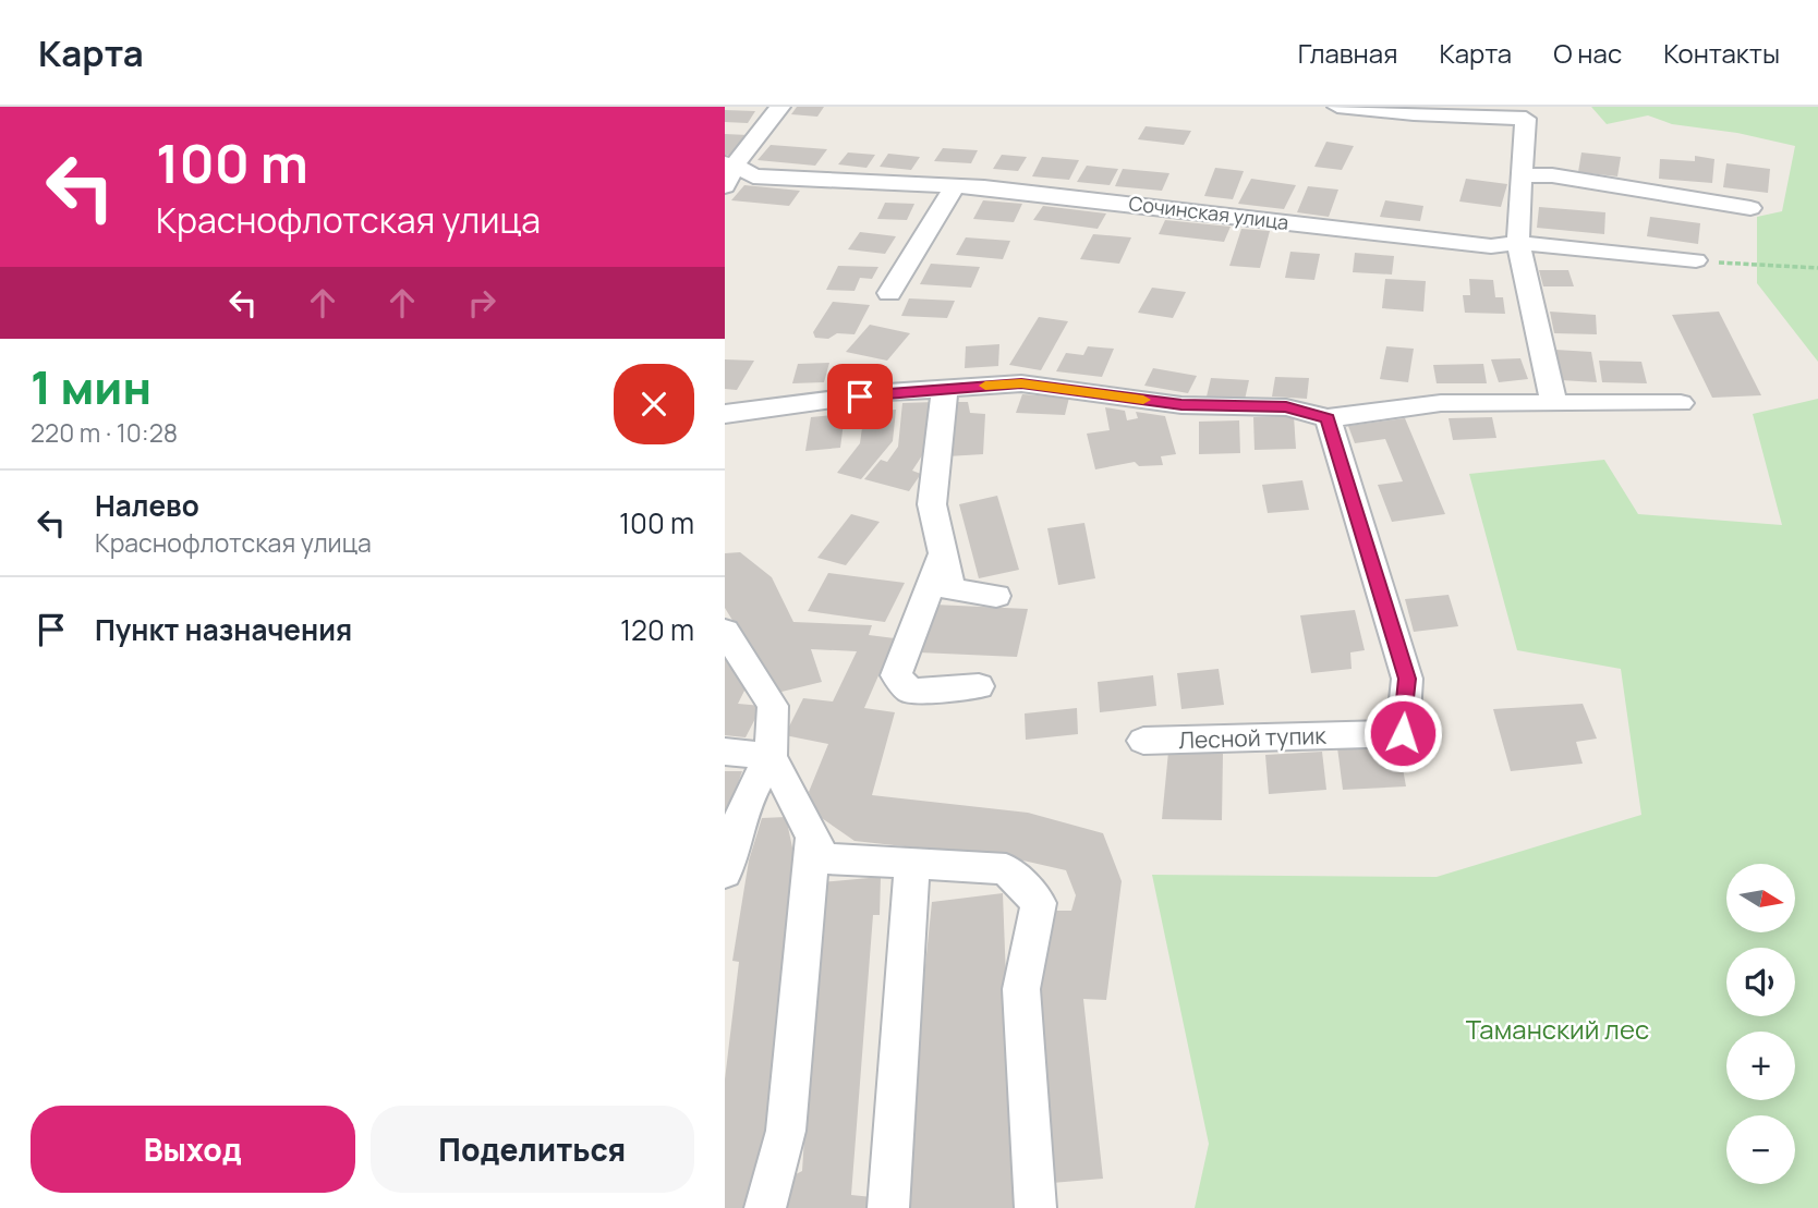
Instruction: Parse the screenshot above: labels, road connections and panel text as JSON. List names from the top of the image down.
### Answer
{
  "streets": {
    "street": ["Сочинская улица", "Лесной тупик"]
  },
  "parks": ["Таманский лес"],
  "north": "right",
  "page": {
    "header": "Карта",
    "nav": [
      "Главная",
      "Карта",
      "О нас",
      "Контакты"
    ],
    "turn": ["100 m", "Краснофлотская улица"],
    "heading": ["1 мин", "220 m · 10:28"],
    "list": [
      {
        "name": "Налево",
        "note": "Краснофлотская улица",
        "value": "100 m"
      },
      {
        "name": "Пункт назначения",
        "value": "120 m"
      }
    ],
    "map_buttons": ["+", "−"],
    "buttons": ["Выход", "Поделиться"]
  }
}
